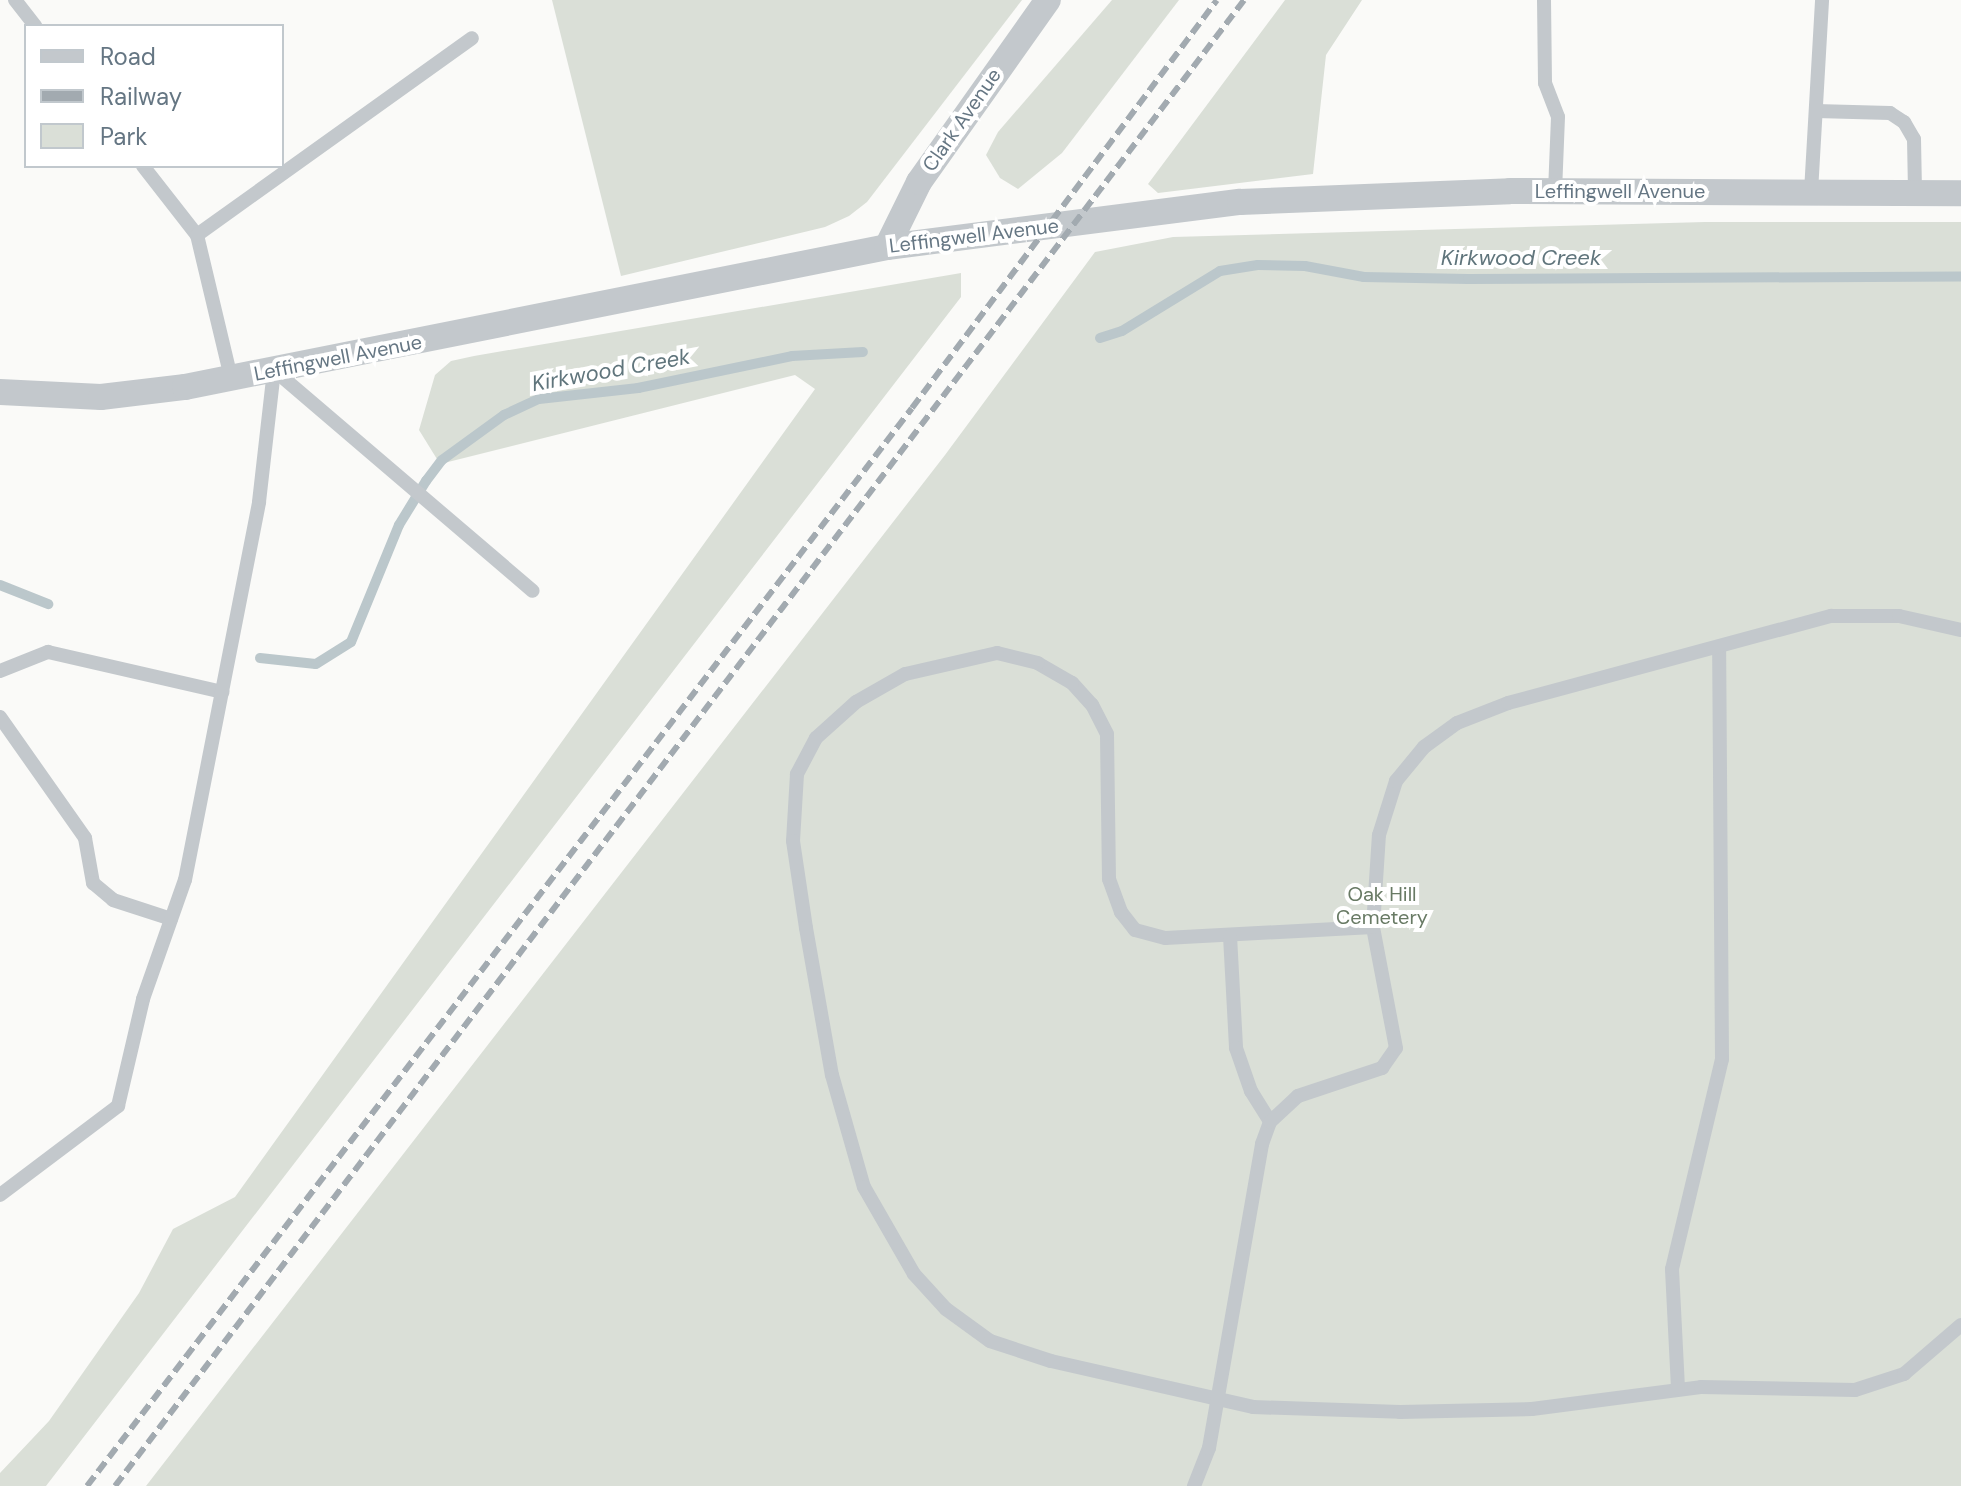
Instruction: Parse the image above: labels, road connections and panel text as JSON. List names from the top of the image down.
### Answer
{
  "streets": {
    "street": ["Clark Avenue", "Leffingwell Avenue"]
  },
  "crossings": [
    ["Clark Avenue", "Leffingwell Avenue"]
  ],
  "water": ["Kirkwood Creek"],
  "parks": ["Oak Hill Cemetery"],
  "legend": ["Road", "Railway", "Park"]
}
